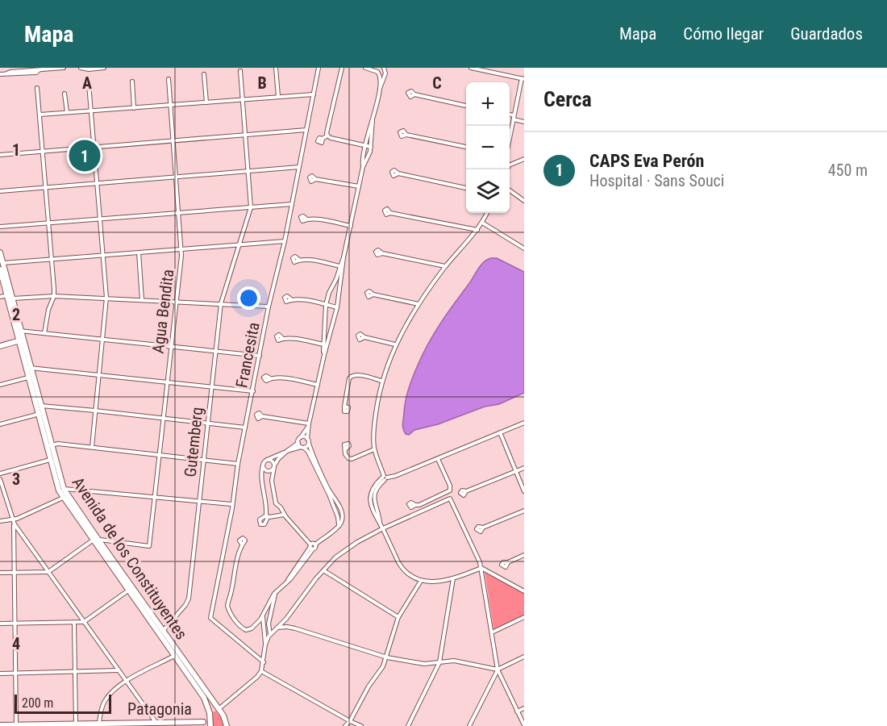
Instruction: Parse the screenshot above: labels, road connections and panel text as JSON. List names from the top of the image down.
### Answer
{
  "streets": {
    "main road": ["Avenida de los Constituyentes", "Patagonia"],
    "street": ["Agua Bendita", "Francesita", "Gutemberg"]
  },
  "crossings": [
    ["Agua Bendita", "Avenida de los Constituyentes"],
    ["Gutemberg", "Avenida de los Constituyentes"]
  ],
  "scale_bar": "200 m",
  "page": {
    "header": "Mapa",
    "nav": ["Mapa", "Cómo llegar", "Guardados"],
    "heading": "Cerca",
    "map_buttons": ["+", "−"],
    "list": [
      {
        "mark": "1",
        "name": "CAPS Eva Perón",
        "note": "Hospital · Sans Souci",
        "value": "450 m"
      }
    ],
    "pins": "1",
    "scale": "200 m"
  },
  "grid": {
    "columns": ["A", "B", "C"],
    "rows": [
      "1",
      "2",
      "3",
      "4"
    ]
  }
}
